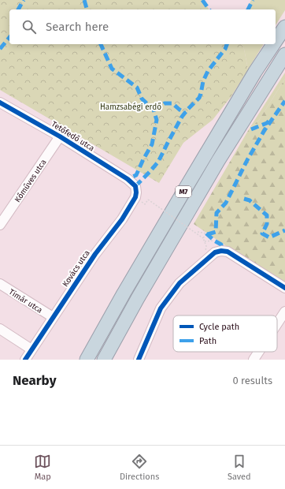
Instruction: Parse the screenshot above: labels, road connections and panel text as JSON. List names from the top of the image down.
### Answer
{
  "streets": {
    "highway": ["M7"],
    "street": [
      "Tetőfedő utca",
      "Kőműves utca",
      "Kovács utca",
      "Tímár utca"
    ]
  },
  "crossings": [
    ["Tetőfedő utca", "Kőműves utca"],
    ["Tetőfedő utca", "Kovács utca"],
    ["Kovács utca", "Tímár utca"]
  ],
  "parks": ["Hamzsabégi erdő"],
  "legend": ["Cycle path", "Path"],
  "page": {
    "search": "Search here",
    "heading": ["Nearby", "0 results"],
    "nav": ["Map", "Directions", "Saved"]
  }
}
